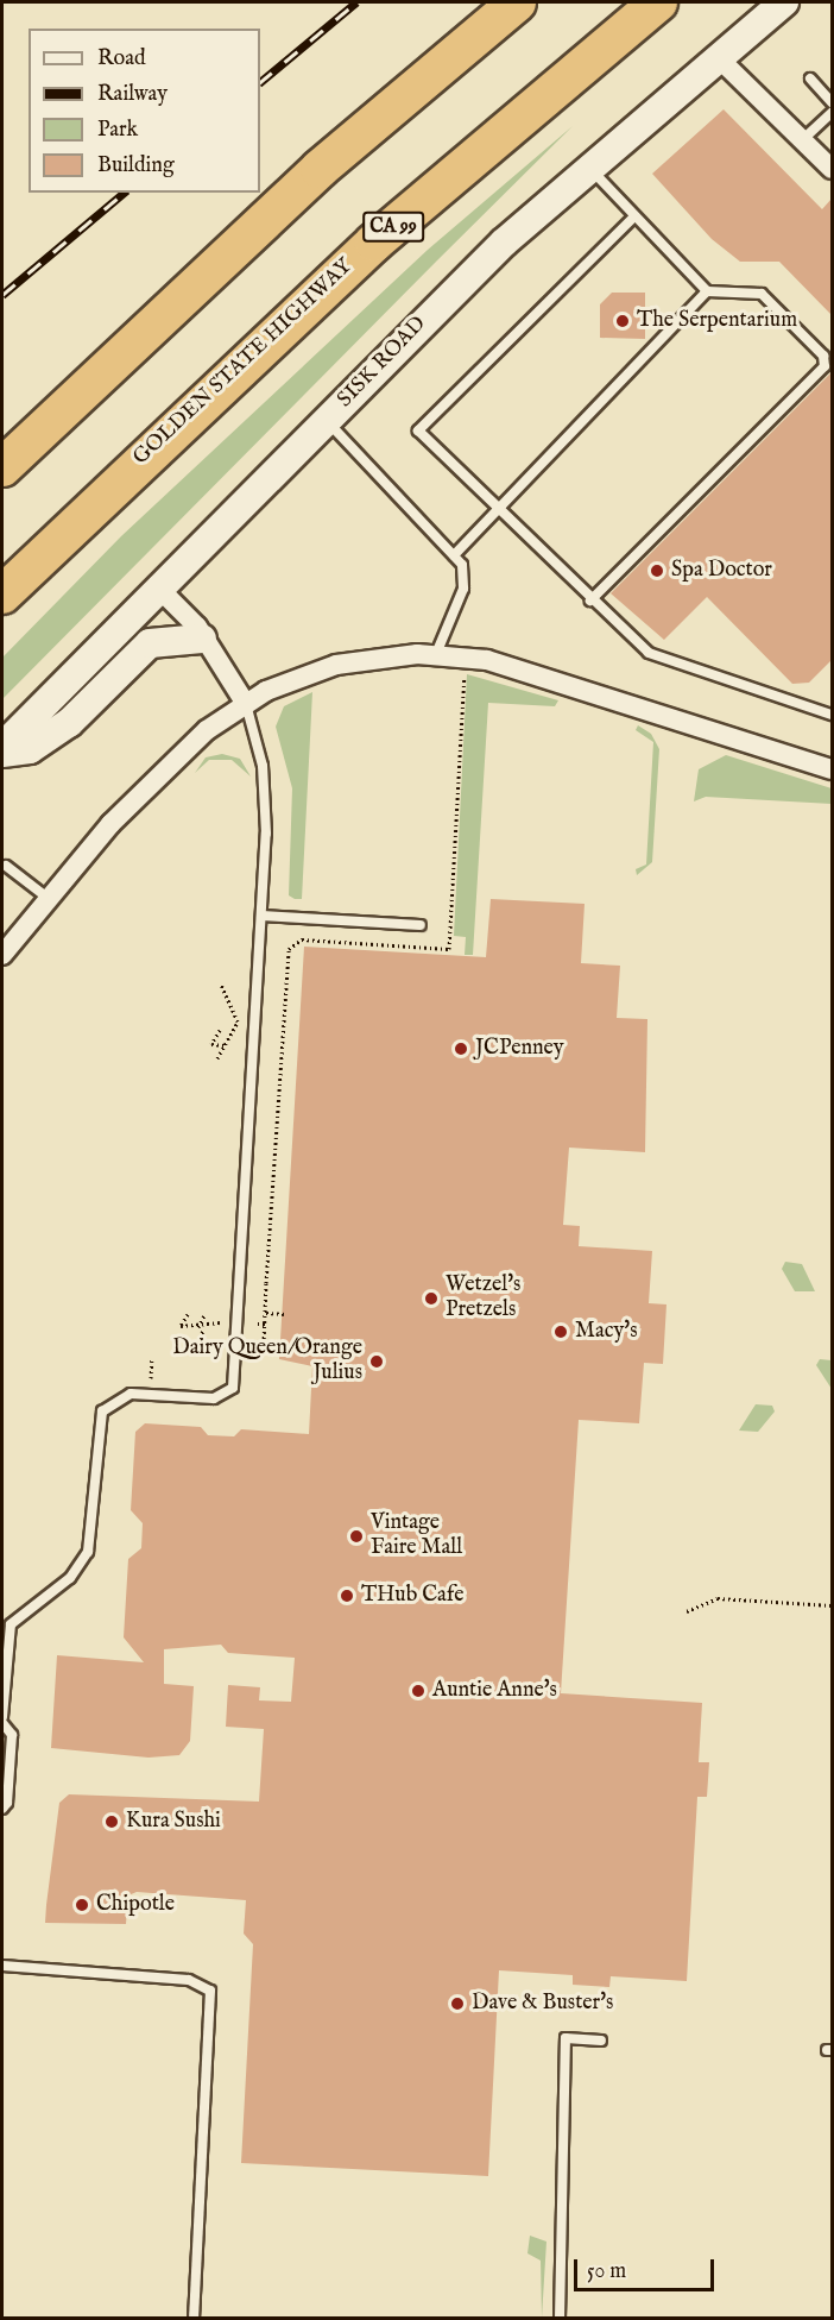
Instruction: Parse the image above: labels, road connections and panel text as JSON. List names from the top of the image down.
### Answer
{
  "streets": {
    "highway": ["CA 99", "GOLDEN STATE HIGHWAY"],
    "main road": ["SISK ROAD"]
  },
  "places": [
    "The Serpentarium",
    "Spa Doctor",
    "JCPenney",
    "Wetzel's Pretzels",
    "Macy's",
    "Dairy Queen/Orange Julius",
    "Vintage Faire Mall",
    "THub Cafe",
    "Auntie Anne's",
    "Kura Sushi",
    "Chipotle",
    "Dave & Buster's"
  ],
  "legend": [
    "Road",
    "Railway",
    "Park",
    "Building"
  ],
  "scale_bar": "50 m"
}
